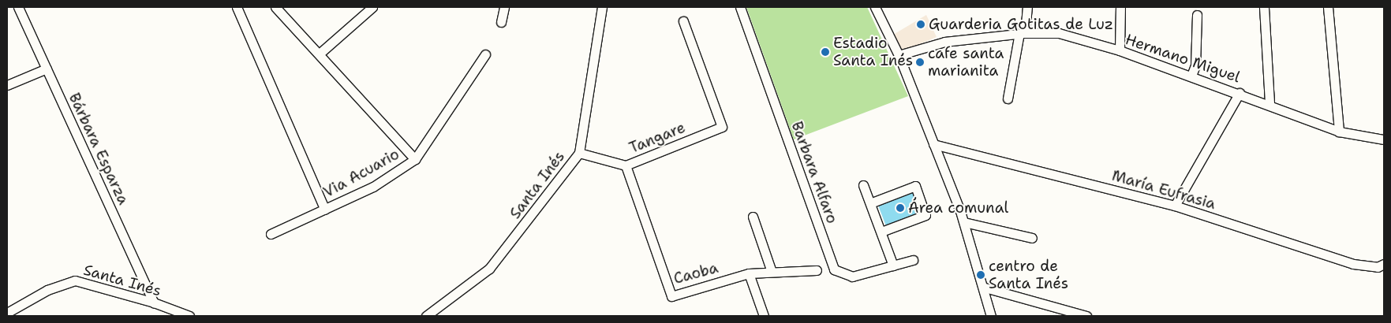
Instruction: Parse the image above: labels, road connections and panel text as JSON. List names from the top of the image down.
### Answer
{
  "streets": {
    "street": [
      "Hermano Miguel",
      "Tangare",
      "Bárbara Esparza",
      "Barbara Alfaro",
      "Via Acuario",
      "Santa Inés",
      "María Eufrasia",
      "Caoba"
    ]
  },
  "crossings": [
    ["Tangare", "Santa Inés"],
    ["Tangare", "Caoba"],
    ["Bárbara Esparza", "Santa Inés"]
  ],
  "places": [
    "Guarderia Gotitas de Luz",
    "Estadio Santa Inés",
    "cafe santa marianita",
    "Área comunal",
    "centro de Santa Inés"
  ]
}
